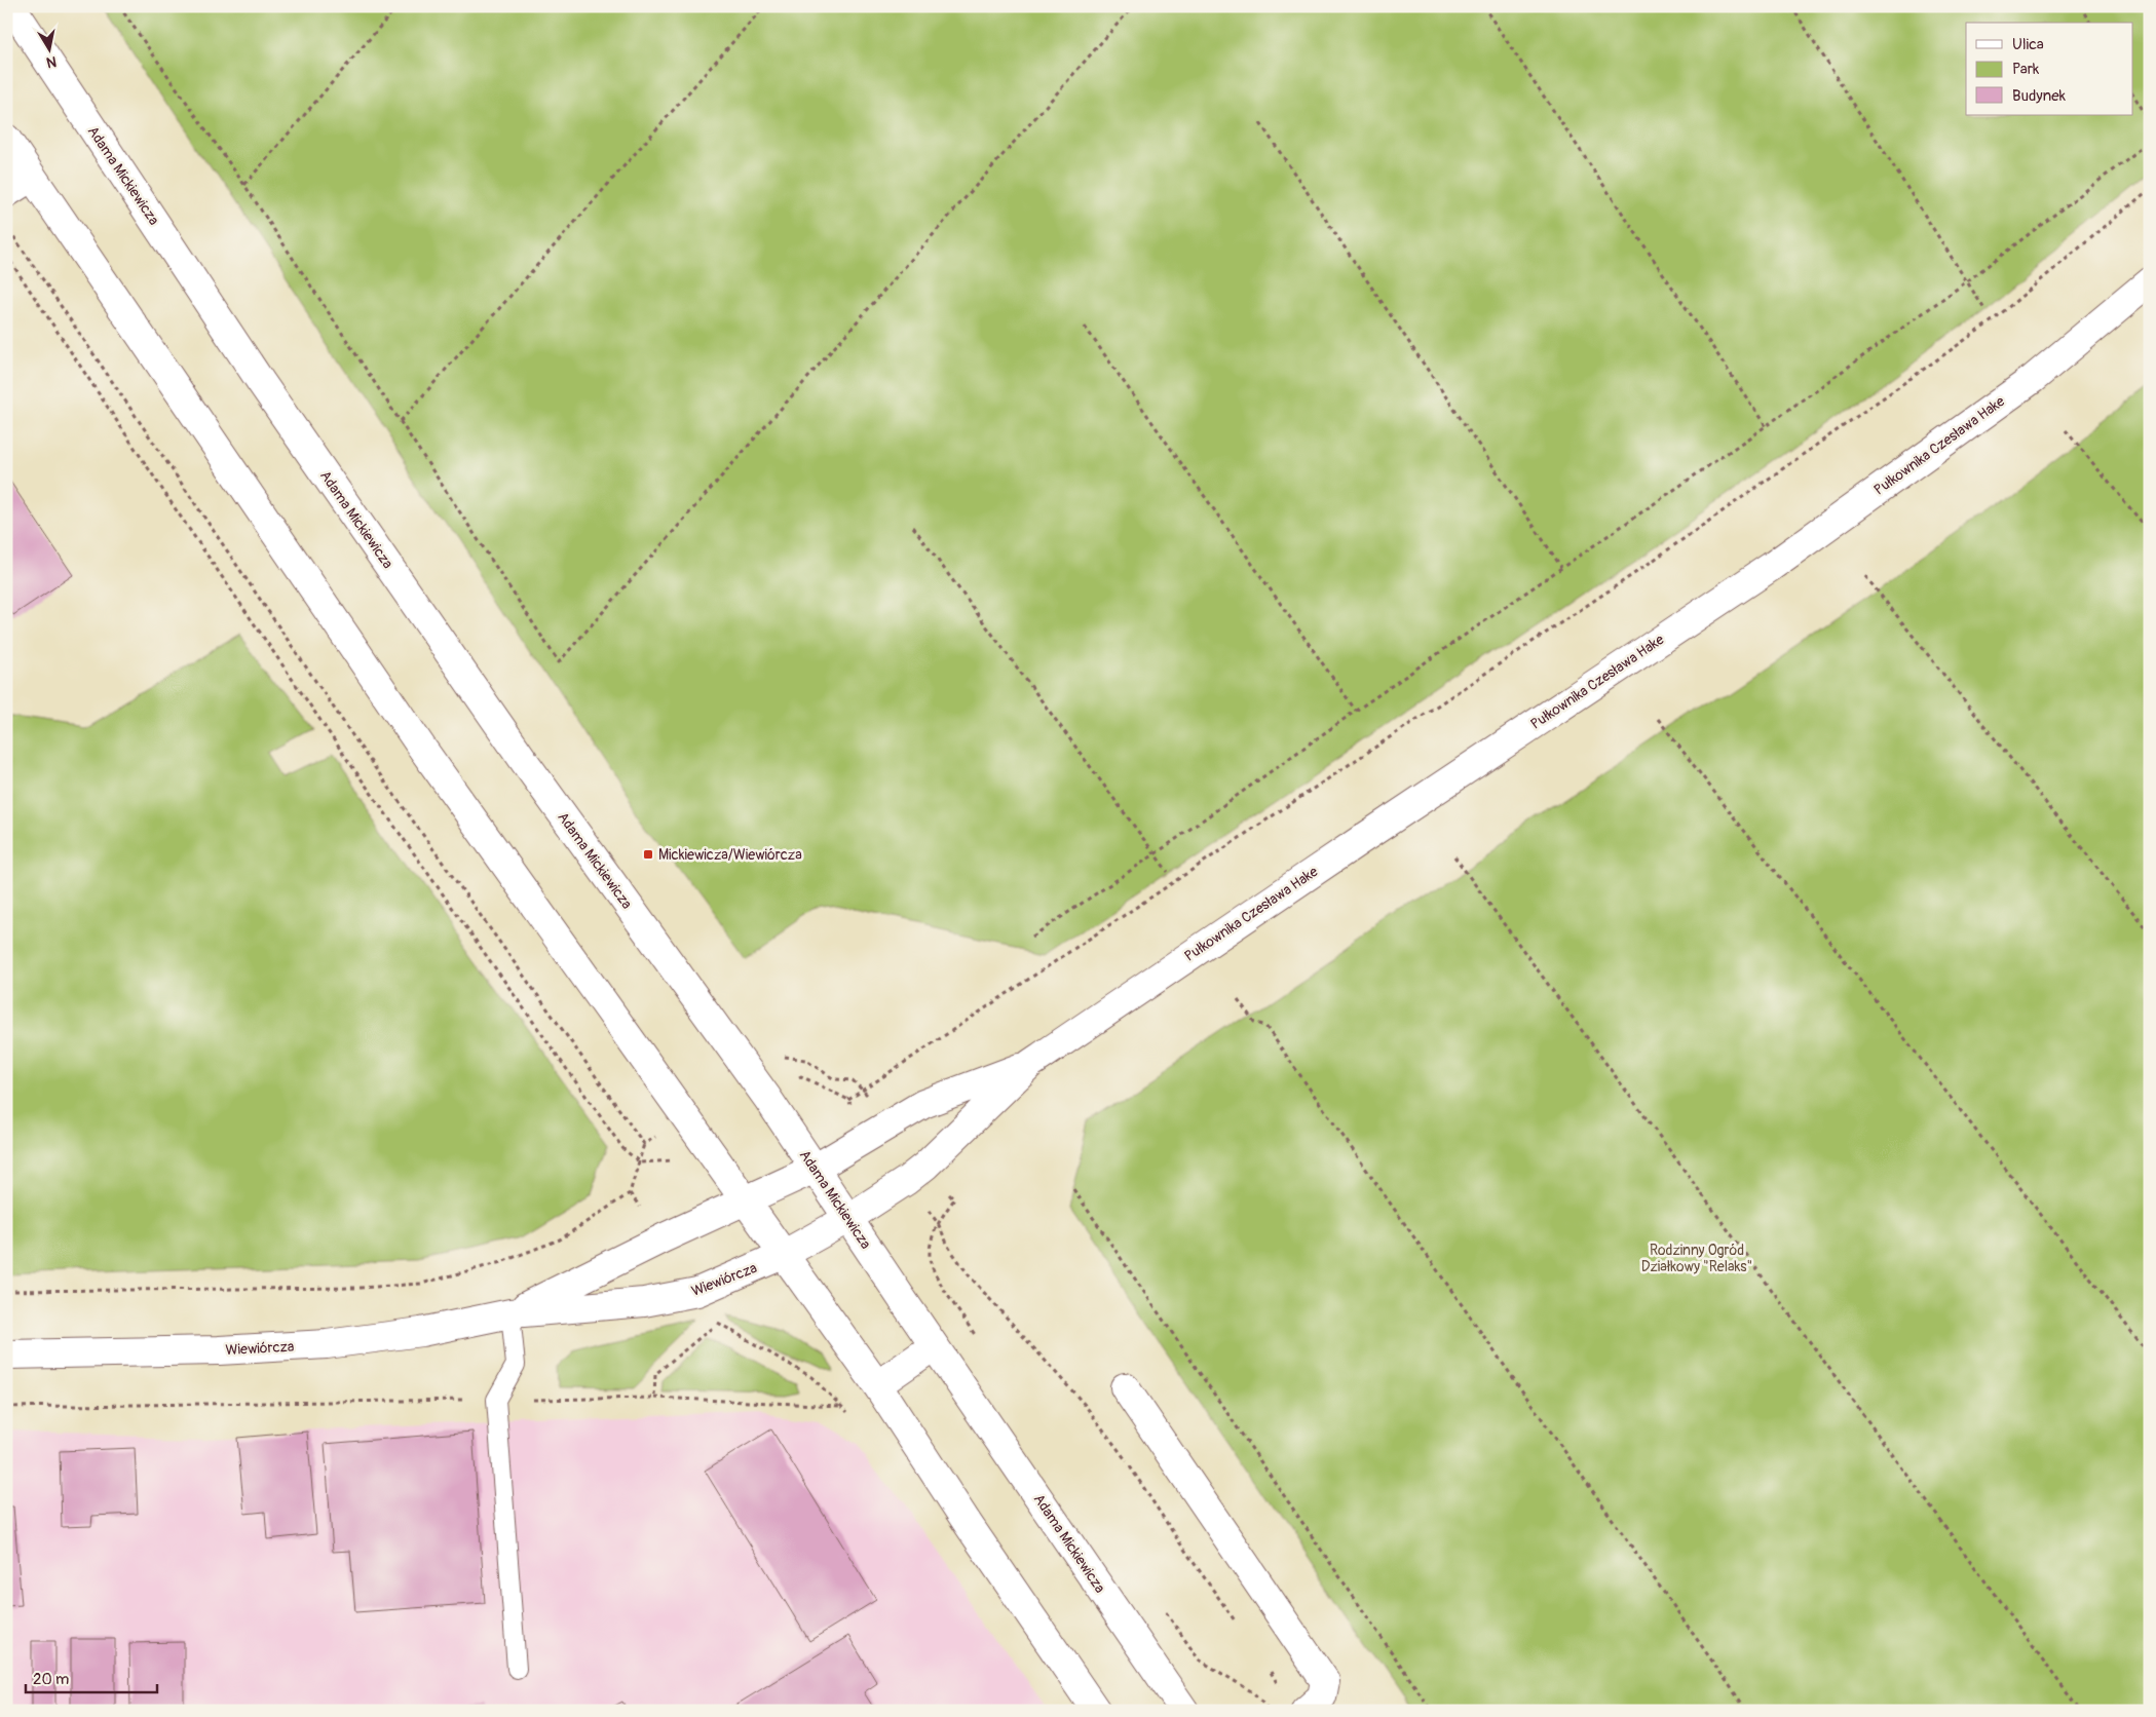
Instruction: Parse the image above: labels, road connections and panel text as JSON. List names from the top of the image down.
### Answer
{
  "streets": {
    "street": ["Adama Mickiewicza", "Pułkownika Czesława Hake", "Wiewiórcza"]
  },
  "crossings": [
    ["Adama Mickiewicza", "Pułkownika Czesława Hake"],
    ["Adama Mickiewicza", "Wiewiórcza"],
    ["Pułkownika Czesława Hake", "Wiewiórcza"]
  ],
  "parks": ["Rodzinny Ogród Działkowy \"Relaks\""],
  "places": {
    "transit": ["Mickiewicza/Wiewiórcza"]
  },
  "legend": ["Ulica", "Park", "Budynek"],
  "scale_bar": "20 m",
  "north": "bottom"
}
